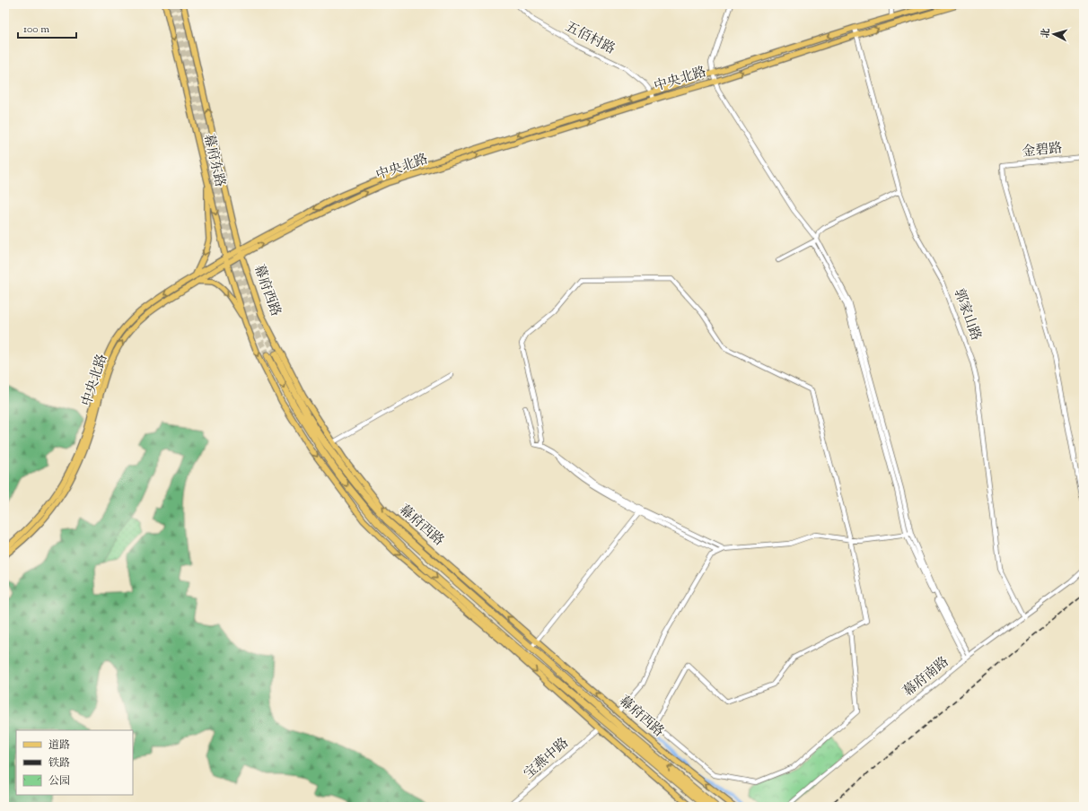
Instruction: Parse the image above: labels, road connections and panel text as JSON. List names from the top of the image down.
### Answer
{
  "streets": {
    "highway": ["幕府西路"],
    "main road": ["中央北路", "幕府东路"],
    "street": [
      "五佰村路",
      "金碧路",
      "郭家山路",
      "幕府南路",
      "宝燕中路"
    ]
  },
  "crossings": [
    ["五佰村路", "中央北路"],
    ["中央北路", "幕府东路"],
    ["中央北路", "幕府西路"],
    ["中央北路", "郭家山路"],
    ["幕府东路", "幕府西路"],
    ["郭家山路", "幕府南路"]
  ],
  "legend": ["道路", "铁路", "公园"],
  "scale_bar": "100 m",
  "north": "left"
}
